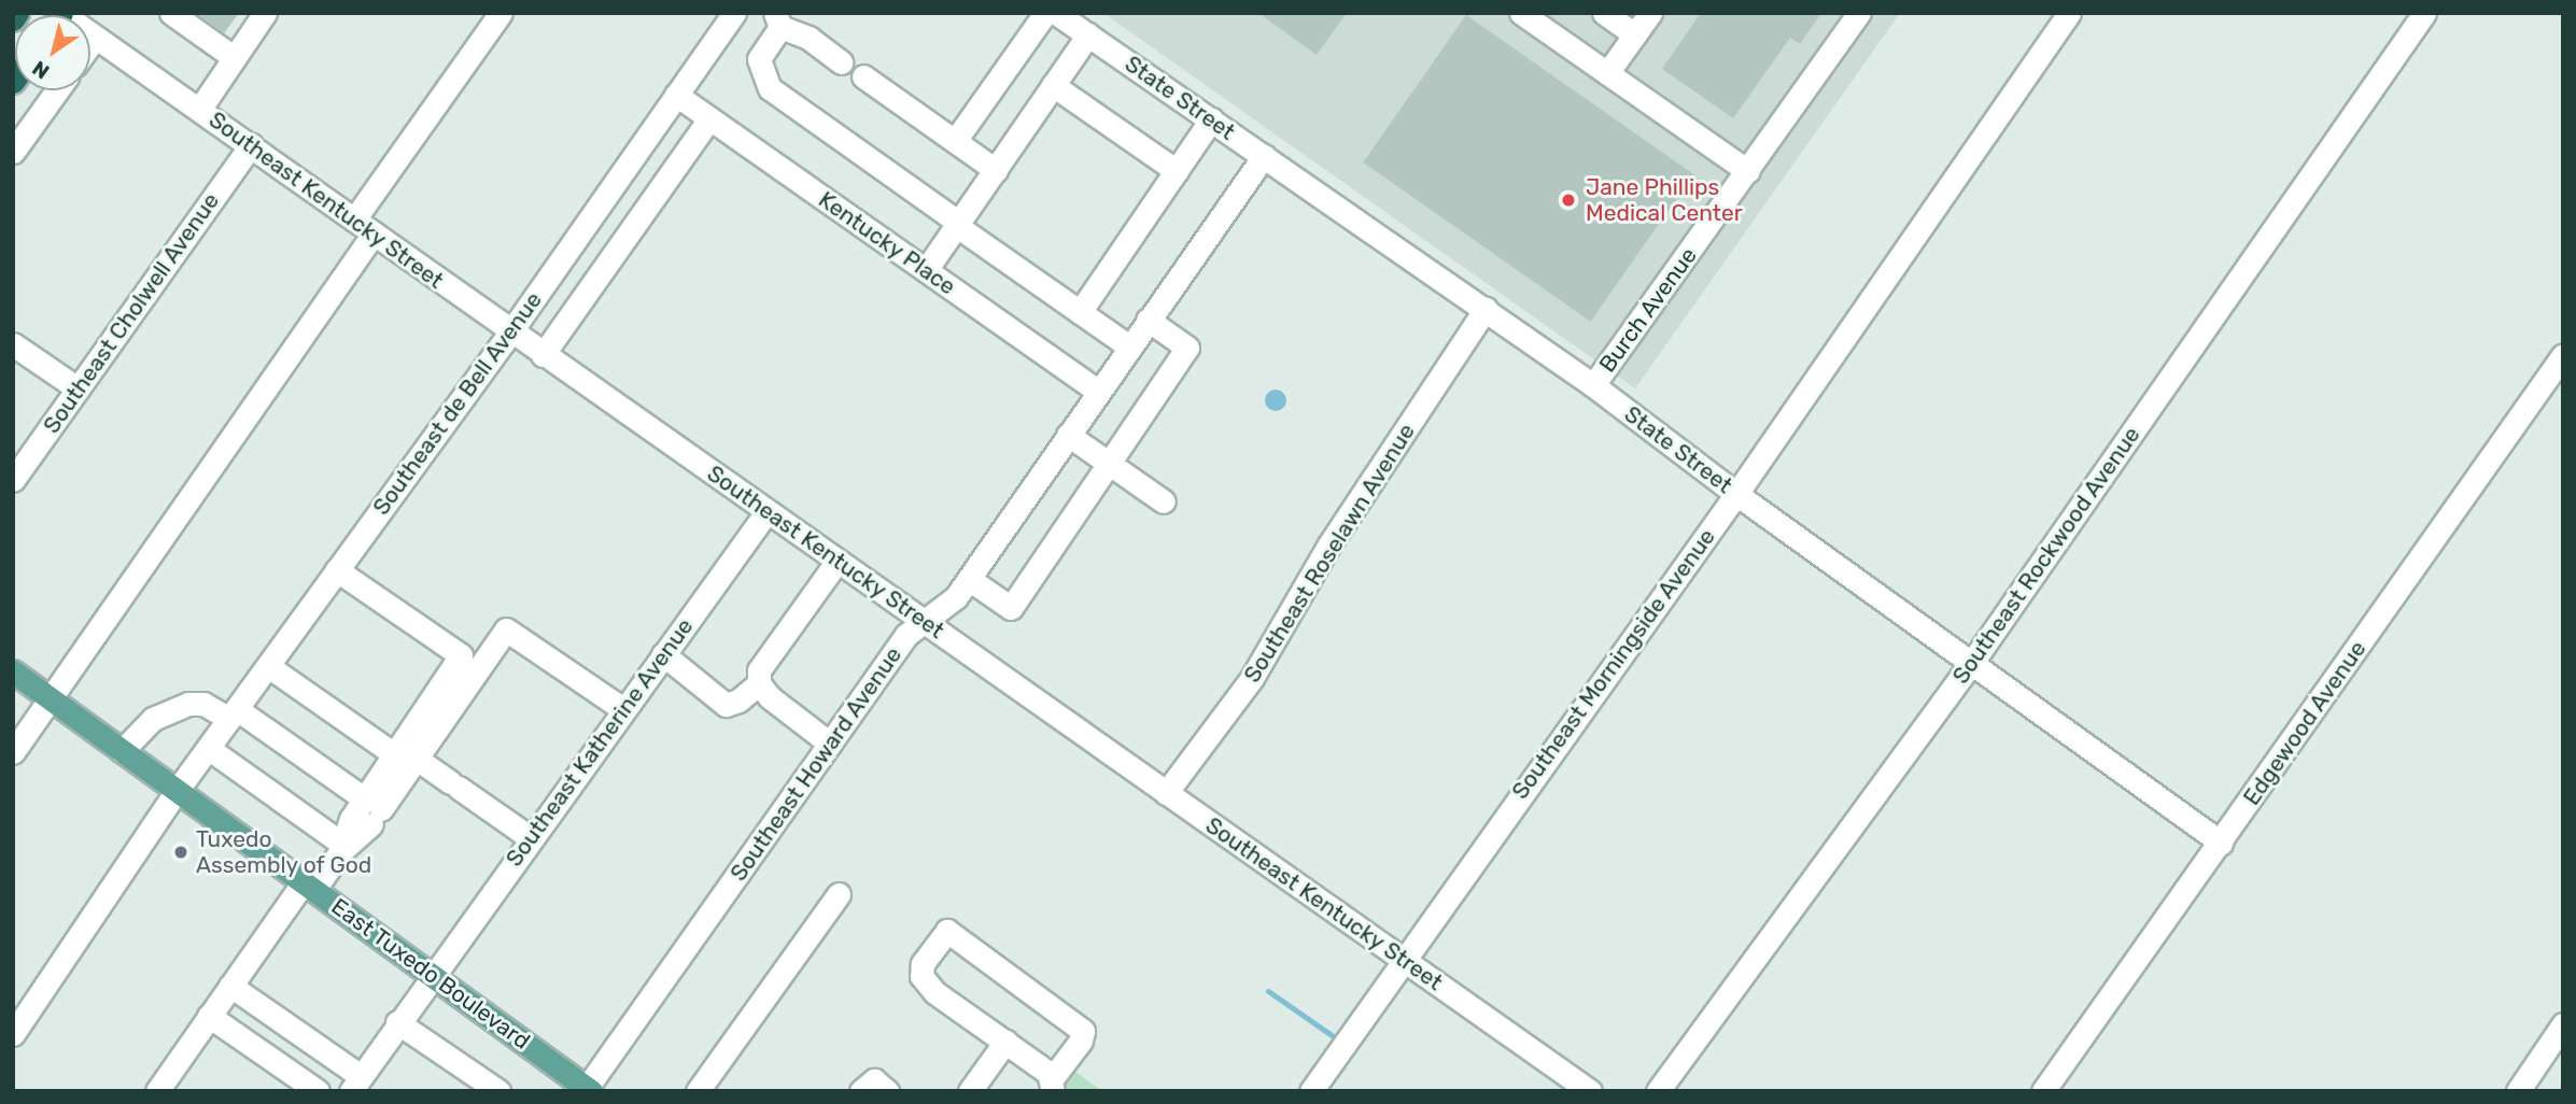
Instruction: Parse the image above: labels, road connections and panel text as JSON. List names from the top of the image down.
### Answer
{
  "streets": {
    "main road": ["East Tuxedo Boulevard"],
    "street": [
      "State Street",
      "Southeast Kentucky Street",
      "Kentucky Place",
      "Burch Avenue",
      "Southeast Cholwell Avenue",
      "Southeast de Bell Avenue",
      "Southeast Roselawn Avenue",
      "Southeast Rockwood Avenue",
      "Southeast Morningside Avenue",
      "Edgewood Avenue",
      "Southeast Katherine Avenue",
      "Southeast Howard Avenue"
    ]
  },
  "crossings": [
    ["State Street", "Burch Avenue"],
    ["State Street", "Southeast Roselawn Avenue"],
    ["State Street", "Southeast Rockwood Avenue"],
    ["State Street", "Southeast Morningside Avenue"],
    ["State Street", "Edgewood Avenue"],
    ["State Street", "Southeast Howard Avenue"],
    ["Southeast Kentucky Street", "Southeast Cholwell Avenue"],
    ["Southeast Kentucky Street", "Southeast de Bell Avenue"],
    ["Southeast Kentucky Street", "Southeast Roselawn Avenue"],
    ["Southeast Kentucky Street", "Southeast Morningside Avenue"],
    ["Southeast Kentucky Street", "Southeast Katherine Avenue"],
    ["Southeast Kentucky Street", "Southeast Howard Avenue"],
    ["Kentucky Place", "Southeast de Bell Avenue"],
    ["Kentucky Place", "Southeast Howard Avenue"],
    ["Southeast de Bell Avenue", "East Tuxedo Boulevard"],
    ["Southeast Katherine Avenue", "East Tuxedo Boulevard"],
    ["Southeast Howard Avenue", "East Tuxedo Boulevard"]
  ],
  "places": ["Jane Phillips Medical Center", "Tuxedo Assembly of God"],
  "north": "bottom left"
}
